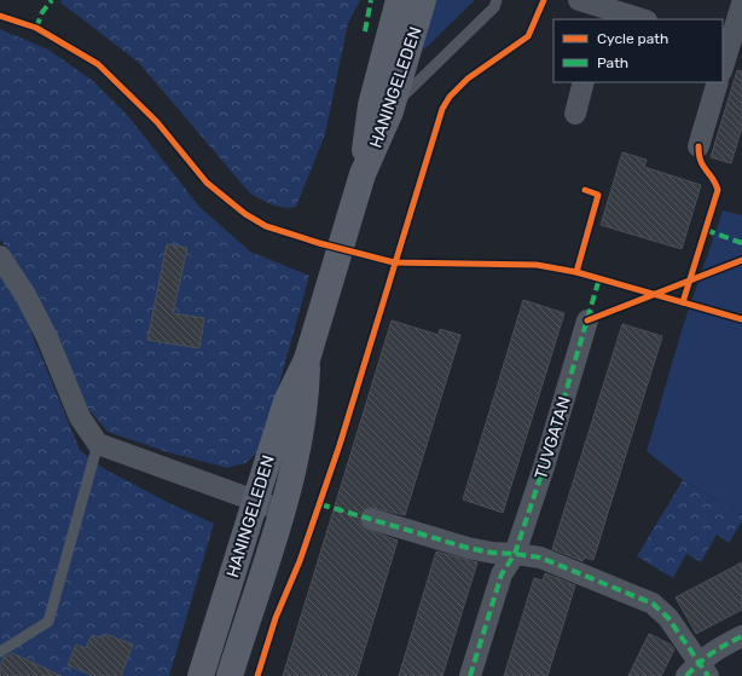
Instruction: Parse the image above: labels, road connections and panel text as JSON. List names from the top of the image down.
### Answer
{
  "streets": {
    "main road": ["HANINGELEDEN"],
    "street": ["TUVGATAN"]
  },
  "legend": ["Cycle path", "Path"]
}
